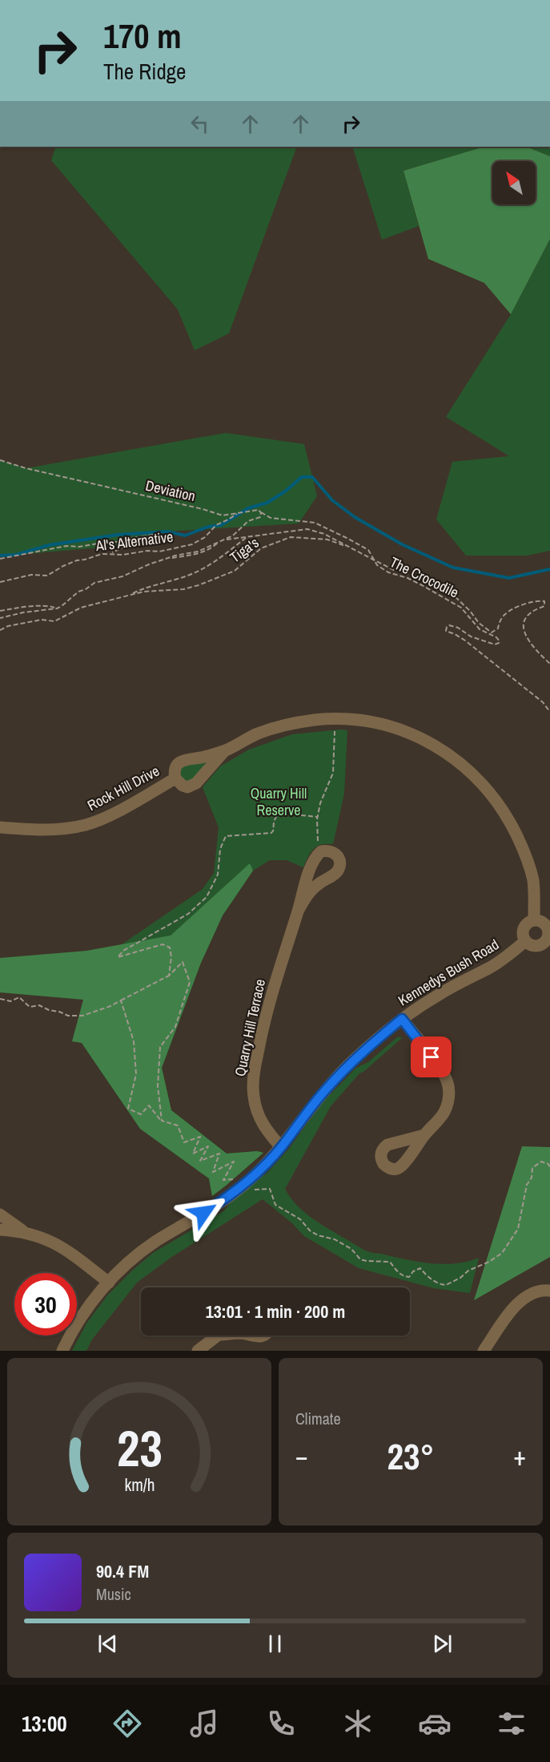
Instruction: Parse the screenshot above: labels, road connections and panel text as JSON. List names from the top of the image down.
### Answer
{
  "streets": {
    "street": ["Rock Hill Drive", "Kennedys Bush Road", "Quarry Hill Terrace"],
    "path": [
      "Deviation",
      "Al's Alternative",
      "Tiga's",
      "The Crocodile"
    ]
  },
  "crossings": [
    ["Deviation", "Al's Alternative"],
    ["Deviation", "The Crocodile"],
    ["Rock Hill Drive", "Kennedys Bush Road"],
    ["Kennedys Bush Road", "Quarry Hill Terrace"]
  ],
  "parks": ["Quarry Hill Reserve"],
  "north": "top left",
  "page": {
    "turn": ["170 m", "The Ridge"],
    "limit": "30",
    "trip": "13:01 · 1 min · 200 m",
    "tile": "Climate",
    "heat": ["−", "23°", "+"],
    "song": ["90.4 FM", "Music"],
    "tabs": "13:00",
    "gauge": ["23", "km/h"]
  }
}
